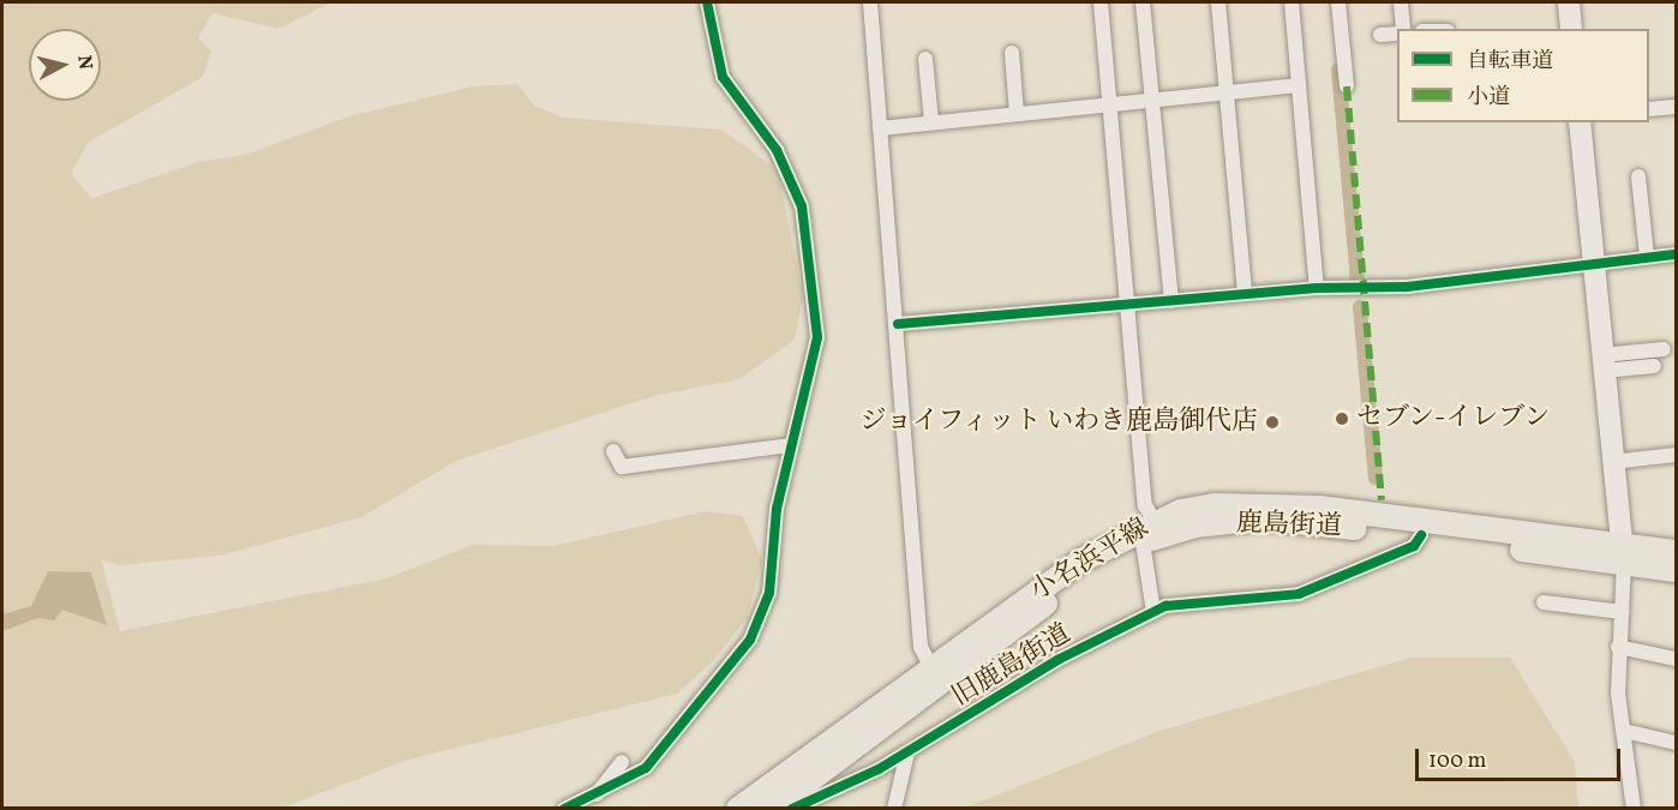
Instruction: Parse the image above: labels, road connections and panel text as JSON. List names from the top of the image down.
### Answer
{
  "streets": {
    "main road": ["鹿島街道", "小名浜平線"],
    "street": ["旧鹿島街道"]
  },
  "crossings": [
    ["鹿島街道", "小名浜平線"],
    ["鹿島街道", "旧鹿島街道"]
  ],
  "places": ["セブン-イレブン", "ジョイフィット いわき鹿島御代店"],
  "legend": ["自転車道", "小道"],
  "scale_bar": "100 m",
  "north": "right"
}
